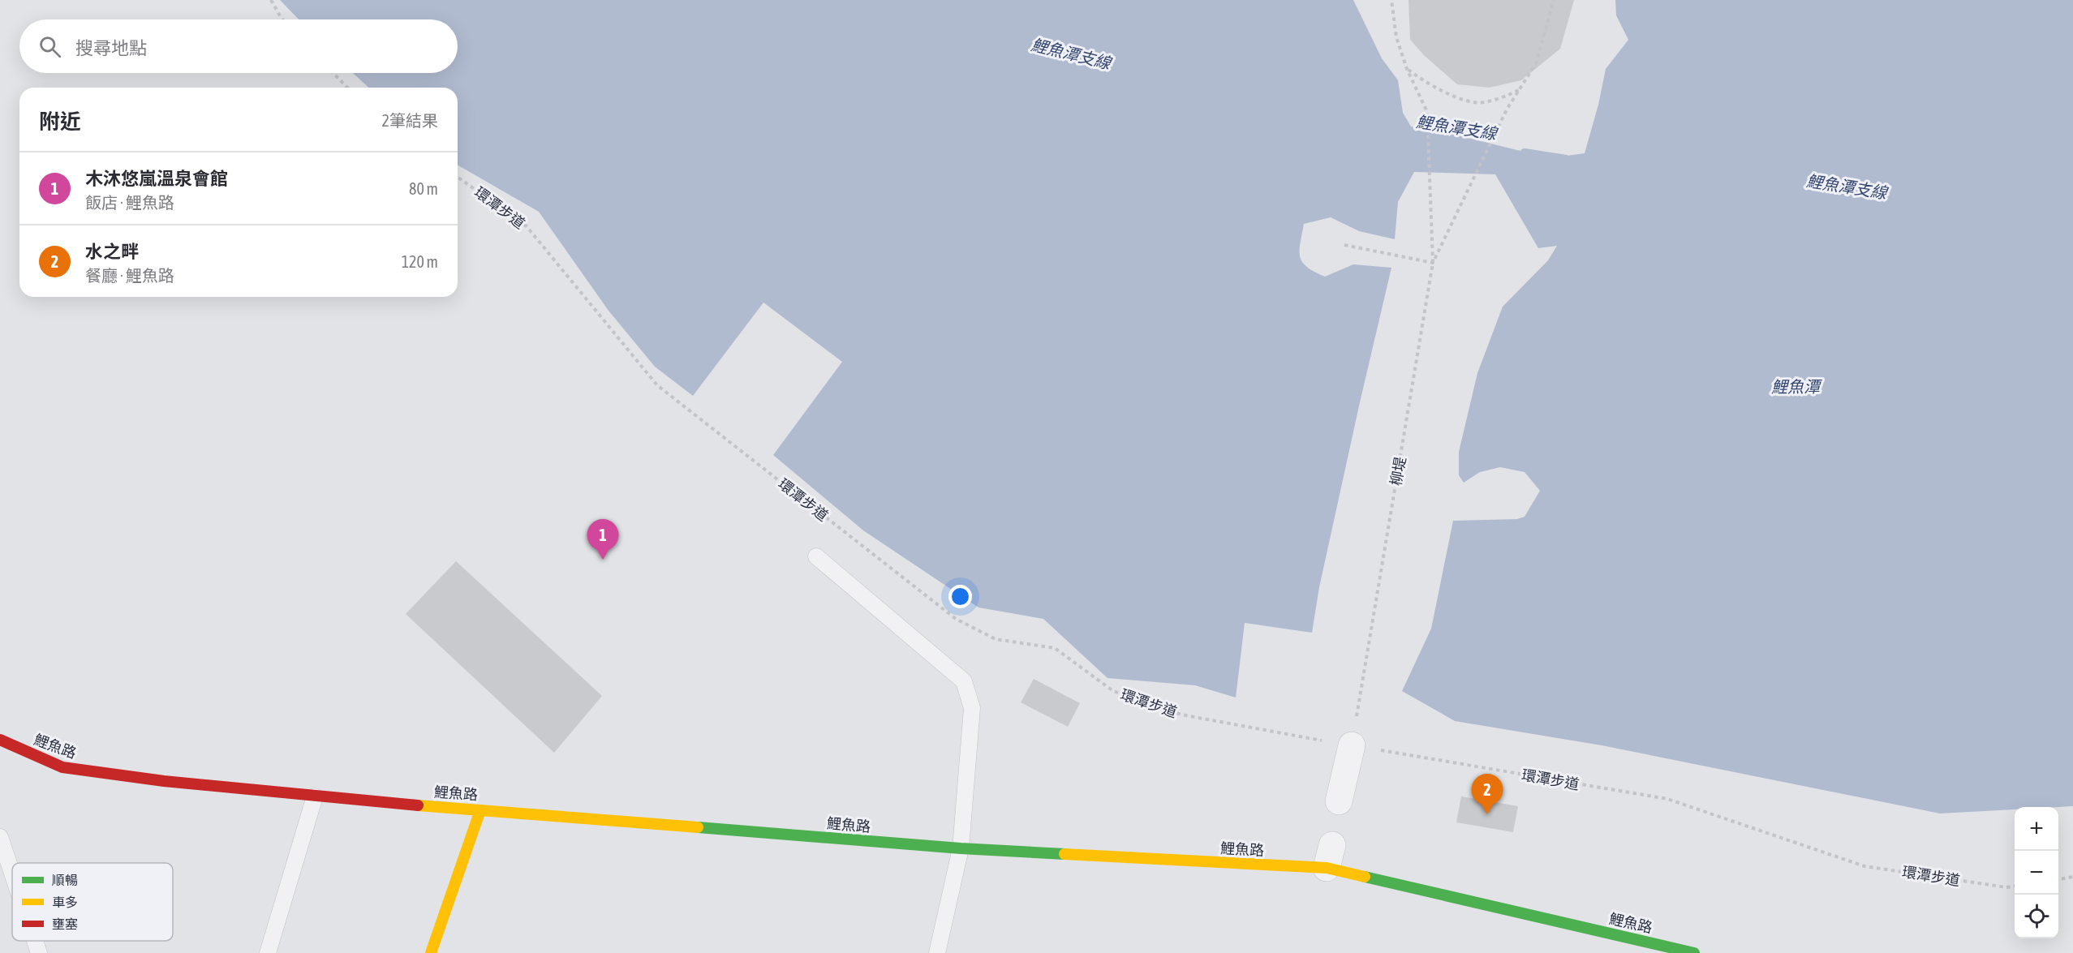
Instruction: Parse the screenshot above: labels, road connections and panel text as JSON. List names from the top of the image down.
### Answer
{
  "streets": {
    "street": ["鯉魚路"],
    "path": ["環潭步道", "柳堤"]
  },
  "crossings": [
    ["環潭步道", "柳堤"]
  ],
  "water": ["鯉魚潭支線", "鯉魚潭"],
  "legend": ["順暢", "車多", "壅塞"],
  "page": {
    "search": "搜尋地點",
    "heading": ["附近", "2筆結果"],
    "list": [
      {
        "mark": "1",
        "name": "木沐悠嵐溫泉會館",
        "note": "飯店 · 鯉魚路",
        "value": "80 m"
      },
      {
        "mark": "2",
        "name": "水之畔",
        "note": "餐廳 · 鯉魚路",
        "value": "120 m"
      }
    ],
    "pins": ["1", "2"],
    "map_buttons": ["+", "−"]
  }
}
